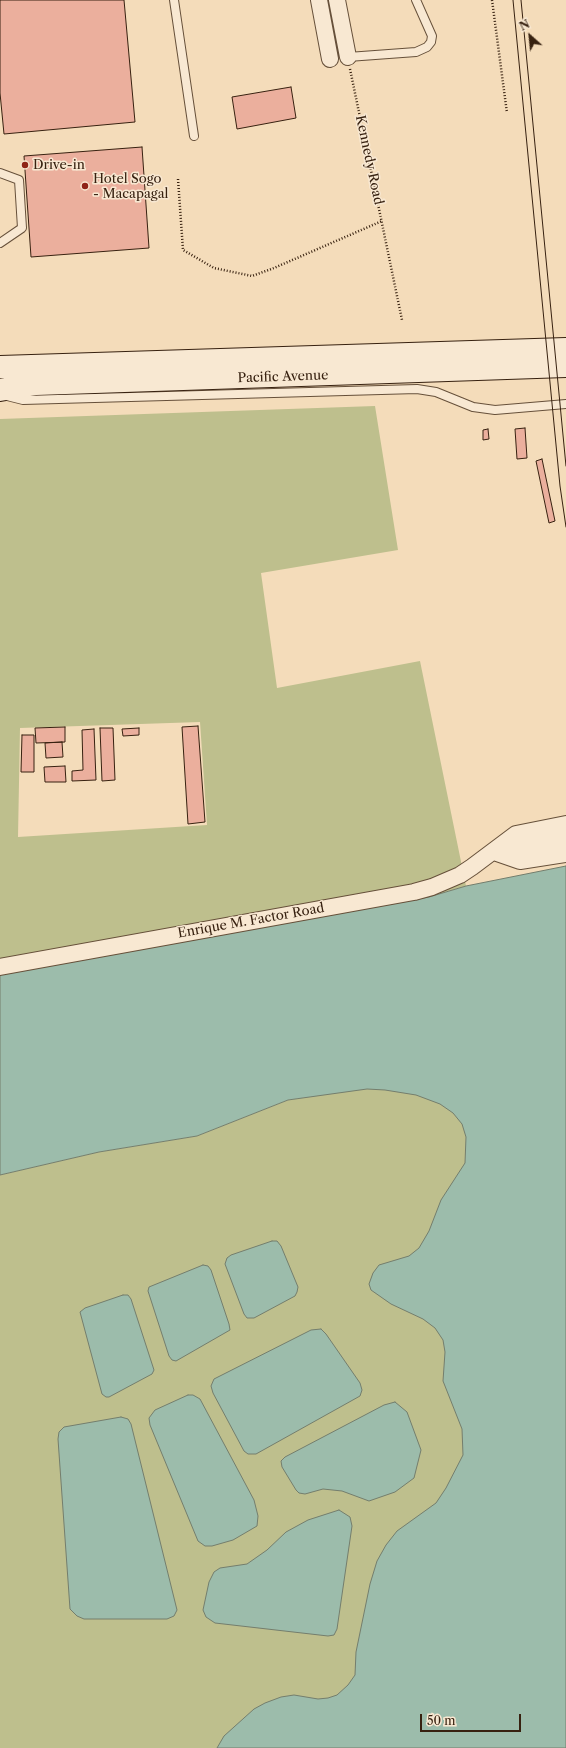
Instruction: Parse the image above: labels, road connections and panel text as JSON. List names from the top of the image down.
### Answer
{
  "streets": {
    "main road": ["Pacific Avenue"],
    "street": ["Enrique M. Factor Road"],
    "path": ["Kennedy Road"]
  },
  "places": ["Drive-in", "Hotel Sogo - Macapagal"],
  "scale_bar": "50 m",
  "north": "top left"
}
